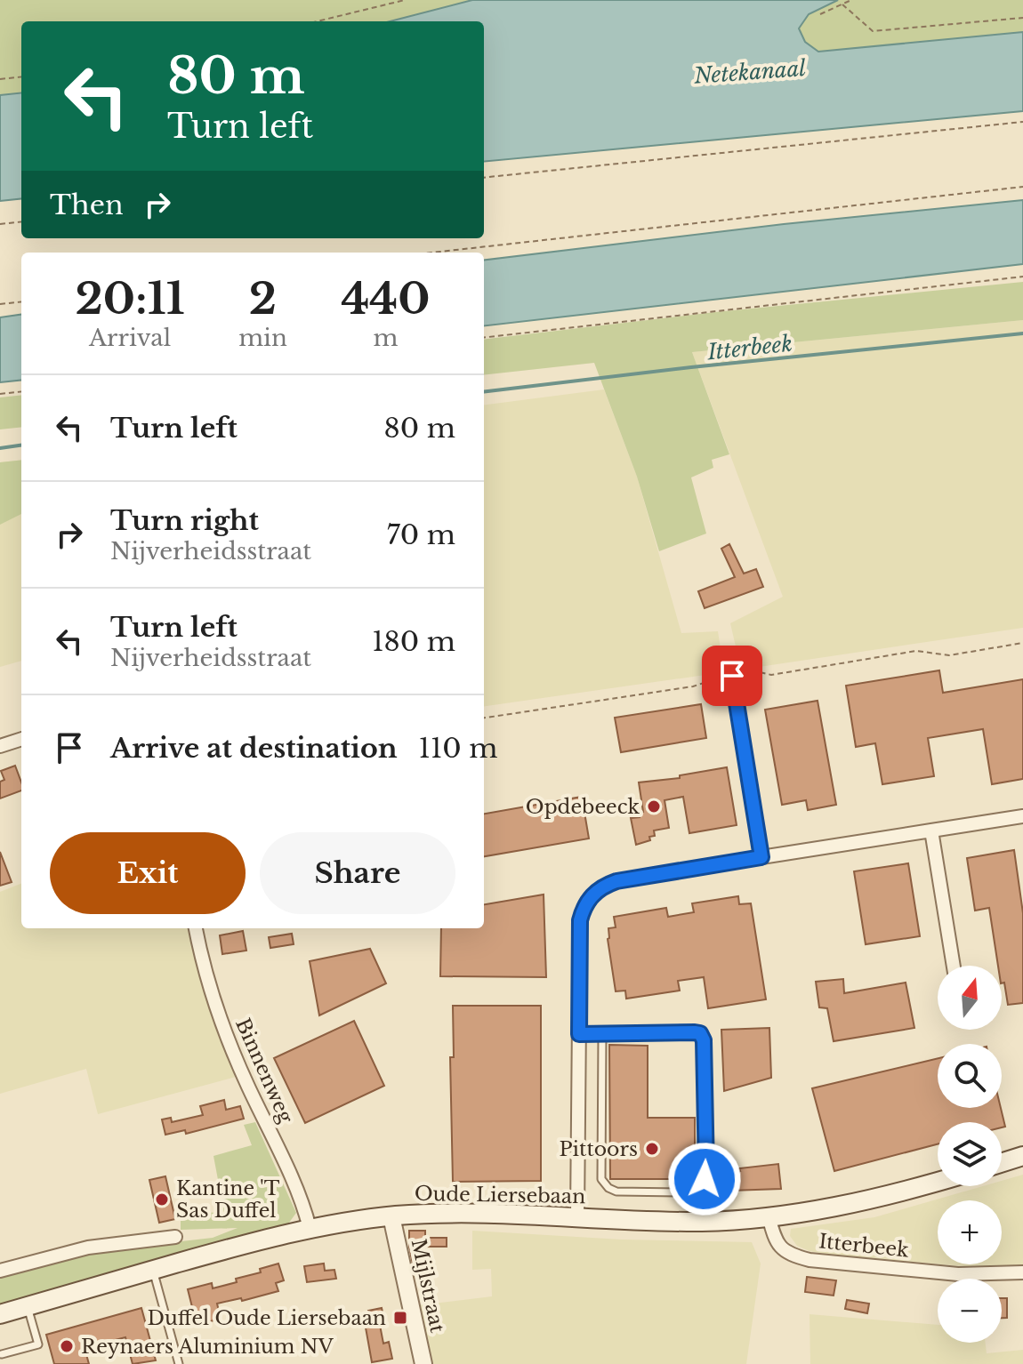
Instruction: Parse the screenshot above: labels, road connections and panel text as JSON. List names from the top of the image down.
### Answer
{
  "streets": {
    "main road": ["Oude Liersebaan"],
    "street": ["Binnenweg", "Itterbeek", "Mijlstraat"]
  },
  "crossings": [
    ["Binnenweg", "Oude Liersebaan"],
    ["Oude Liersebaan", "Itterbeek"],
    ["Oude Liersebaan", "Mijlstraat"]
  ],
  "water": ["Netekanaal", "Itterbeek"],
  "places": {
    "other": [
      "Opdebeeck",
      "Pittoors",
      "Kantine 'T Sas Duffel",
      "Reynaers Aluminium NV"
    ],
    "transit": ["Duffel Oude Liersebaan"]
  },
  "north": "top",
  "page": {
    "turn": ["80 m", "Turn left"],
    "then": "Then",
    "eta": [
      "20:11",
      "Arrival",
      "2",
      "min",
      "440",
      "m"
    ],
    "list": [
      {
        "name": "Turn left",
        "value": "80 m"
      },
      {
        "name": "Turn right",
        "note": "Nijverheidsstraat",
        "value": "70 m"
      },
      {
        "name": "Turn left",
        "note": "Nijverheidsstraat",
        "value": "180 m"
      },
      {
        "name": "Arrive at destination",
        "value": "110 m"
      }
    ],
    "buttons": ["Exit", "Share"],
    "map_buttons": ["+", "−"]
  }
}
